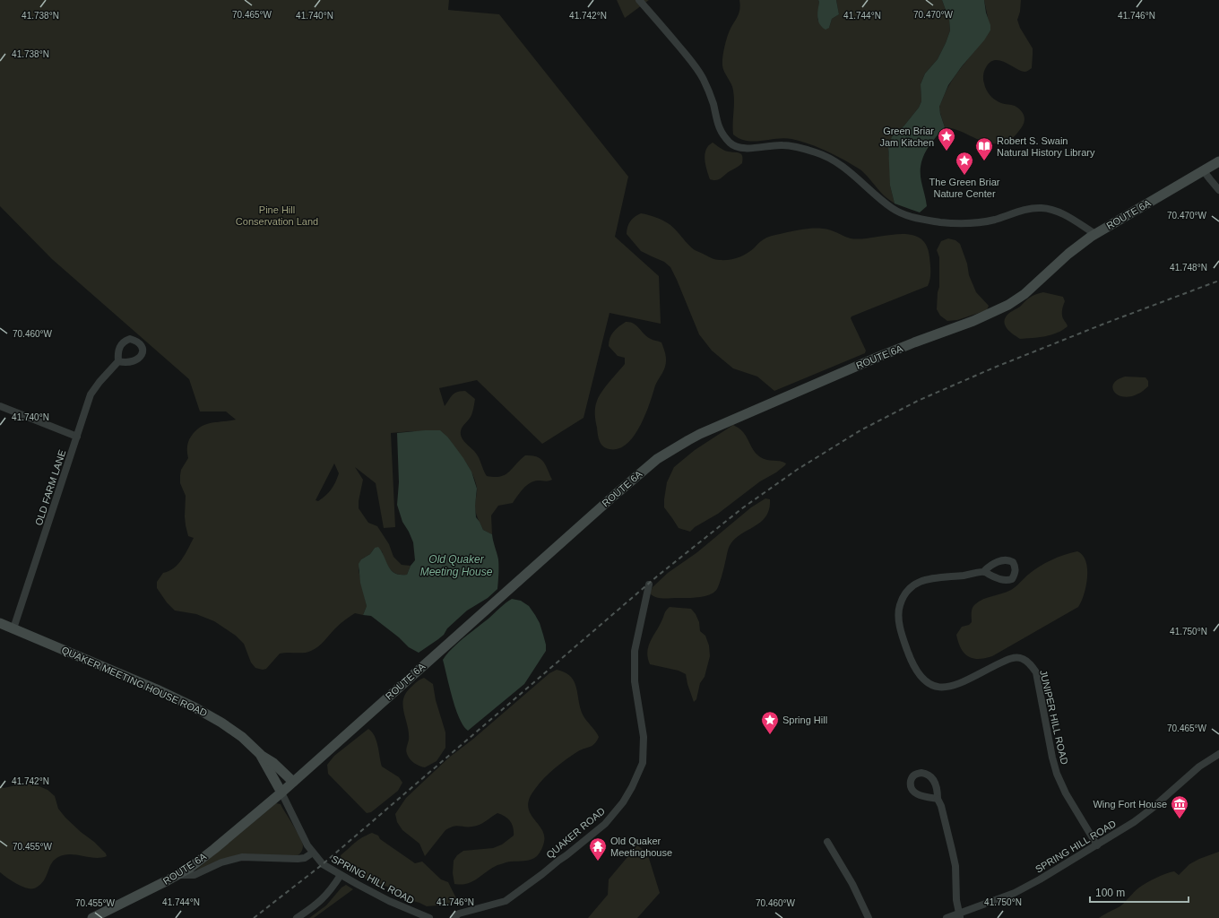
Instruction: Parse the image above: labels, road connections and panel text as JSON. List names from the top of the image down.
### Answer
{
  "streets": {
    "main road": ["ROUTE 6A", "QUAKER MEETING HOUSE ROAD"],
    "street": [
      "OLD FARM LANE",
      "JUNIPER HILL ROAD",
      "QUAKER ROAD",
      "SPRING HILL ROAD"
    ]
  },
  "crossings": [
    ["ROUTE 6A", "QUAKER MEETING HOUSE ROAD"],
    ["ROUTE 6A", "SPRING HILL ROAD"],
    ["OLD FARM LANE", "QUAKER MEETING HOUSE ROAD"],
    ["QUAKER MEETING HOUSE ROAD", "SPRING HILL ROAD"],
    ["JUNIPER HILL ROAD", "SPRING HILL ROAD"]
  ],
  "water": ["Old Quaker Meeting House"],
  "parks": ["Pine Hill Conservation Land"],
  "places": {
    "place": ["Green Briar Jam Kitchen", "The Green Briar Nature Center", "Spring Hill"],
    "library": ["Robert S. Swain Natural History Library"],
    "museum": ["Wing Fort House"],
    "temple": ["Old Quaker Meetinghouse"]
  },
  "scale_bar": "100 m",
  "coordinates": [
    "70.465°W",
    "70.470°W",
    "41.738°N",
    "41.740°N",
    "41.742°N",
    "41.744°N",
    "41.746°N",
    "41.748°N",
    "70.460°W",
    "41.750°N",
    "70.455°W"
  ]
}
